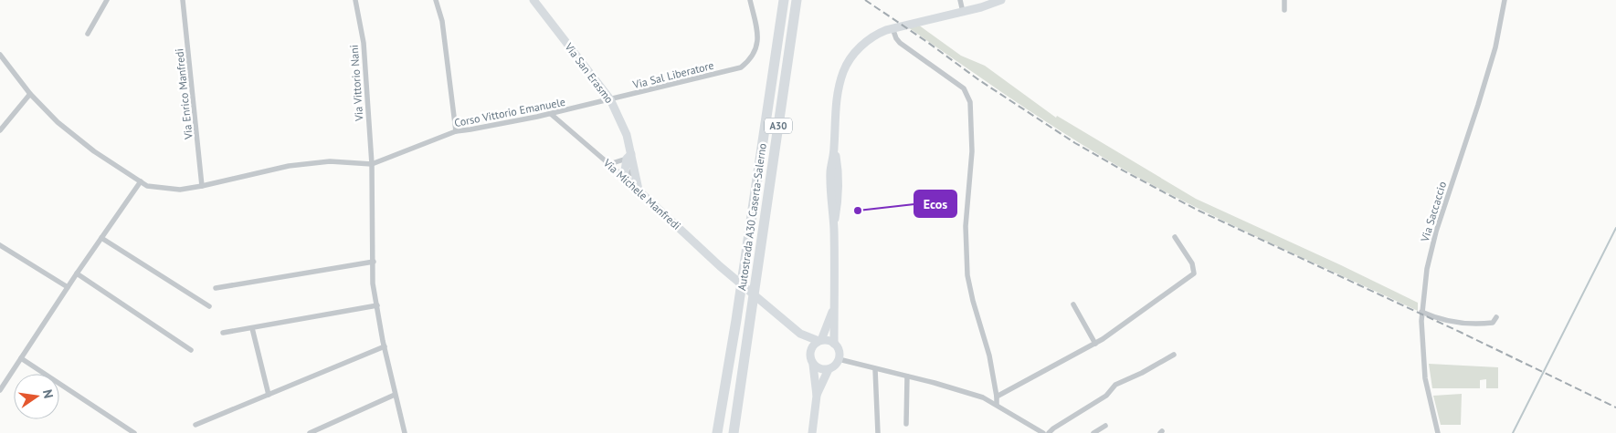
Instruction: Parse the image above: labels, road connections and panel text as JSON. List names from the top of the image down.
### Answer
{
  "streets": {
    "highway": ["A30", "Autostrada A30 Caserta-Salerno"],
    "main road": ["Via San Erasmo", "Via Michele Manfredi"],
    "street": [
      "Via Sal Liberatore",
      "Via Vittorio Nani",
      "Via Enrico Manfredi",
      "Corso Vittorio Emanuele",
      "Via Saccaccio"
    ]
  },
  "crossings": [
    ["Via San Erasmo", "Via Sal Liberatore"],
    ["Via San Erasmo", "Corso Vittorio Emanuele"],
    ["Via San Erasmo", "Via Michele Manfredi"],
    ["Via Sal Liberatore", "Corso Vittorio Emanuele"],
    ["Via Vittorio Nani", "Corso Vittorio Emanuele"],
    ["Via Enrico Manfredi", "Corso Vittorio Emanuele"],
    ["Corso Vittorio Emanuele", "Via Michele Manfredi"]
  ],
  "places": ["Ecos"],
  "north": "right"
}
